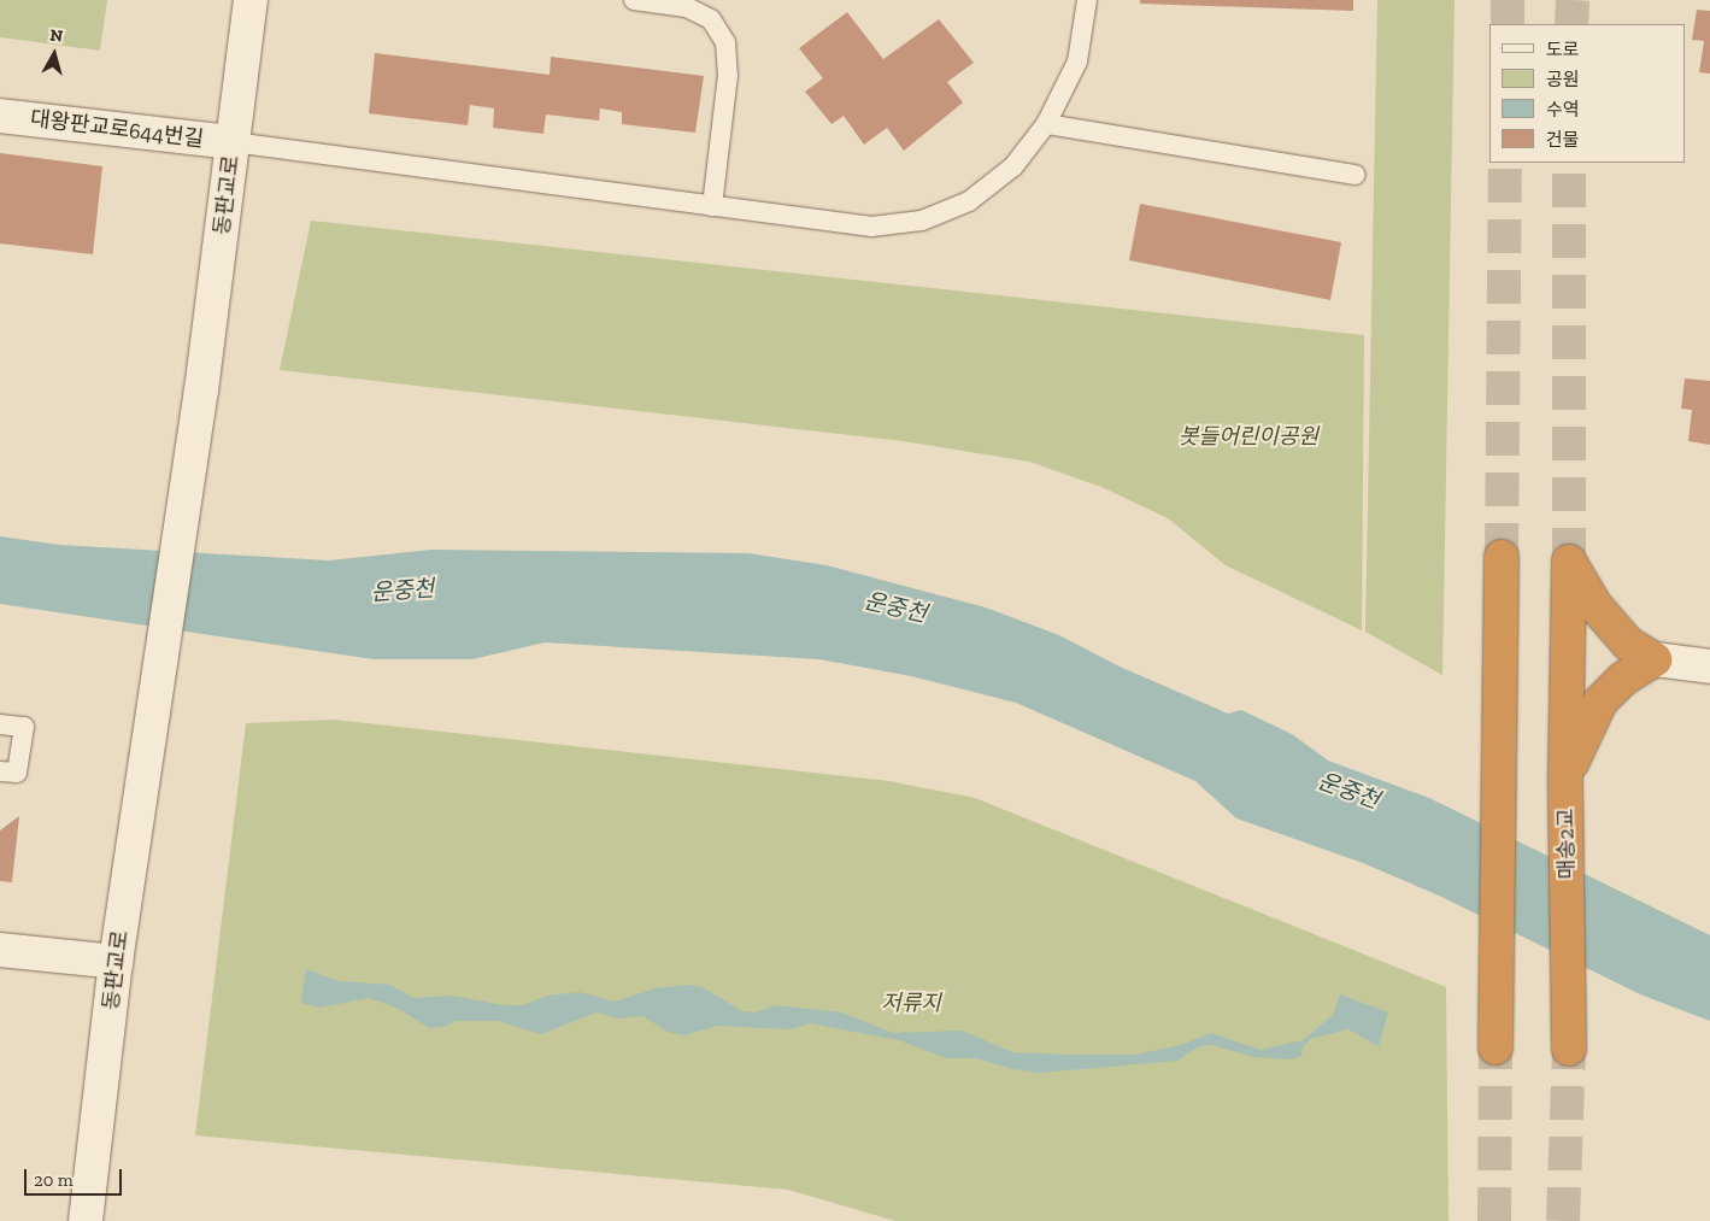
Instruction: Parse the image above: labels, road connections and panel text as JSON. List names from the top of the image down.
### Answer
{
  "streets": {
    "highway": ["매송2교"],
    "main road": ["대왕판교로644번길", "동판교로"]
  },
  "crossings": [
    ["대왕판교로644번길", "동판교로"]
  ],
  "water": ["운중천"],
  "parks": ["봇들어린이공원", "저류지"],
  "legend": [
    "도로",
    "공원",
    "수역",
    "건물"
  ],
  "scale_bar": "20 m",
  "north": "top"
}
